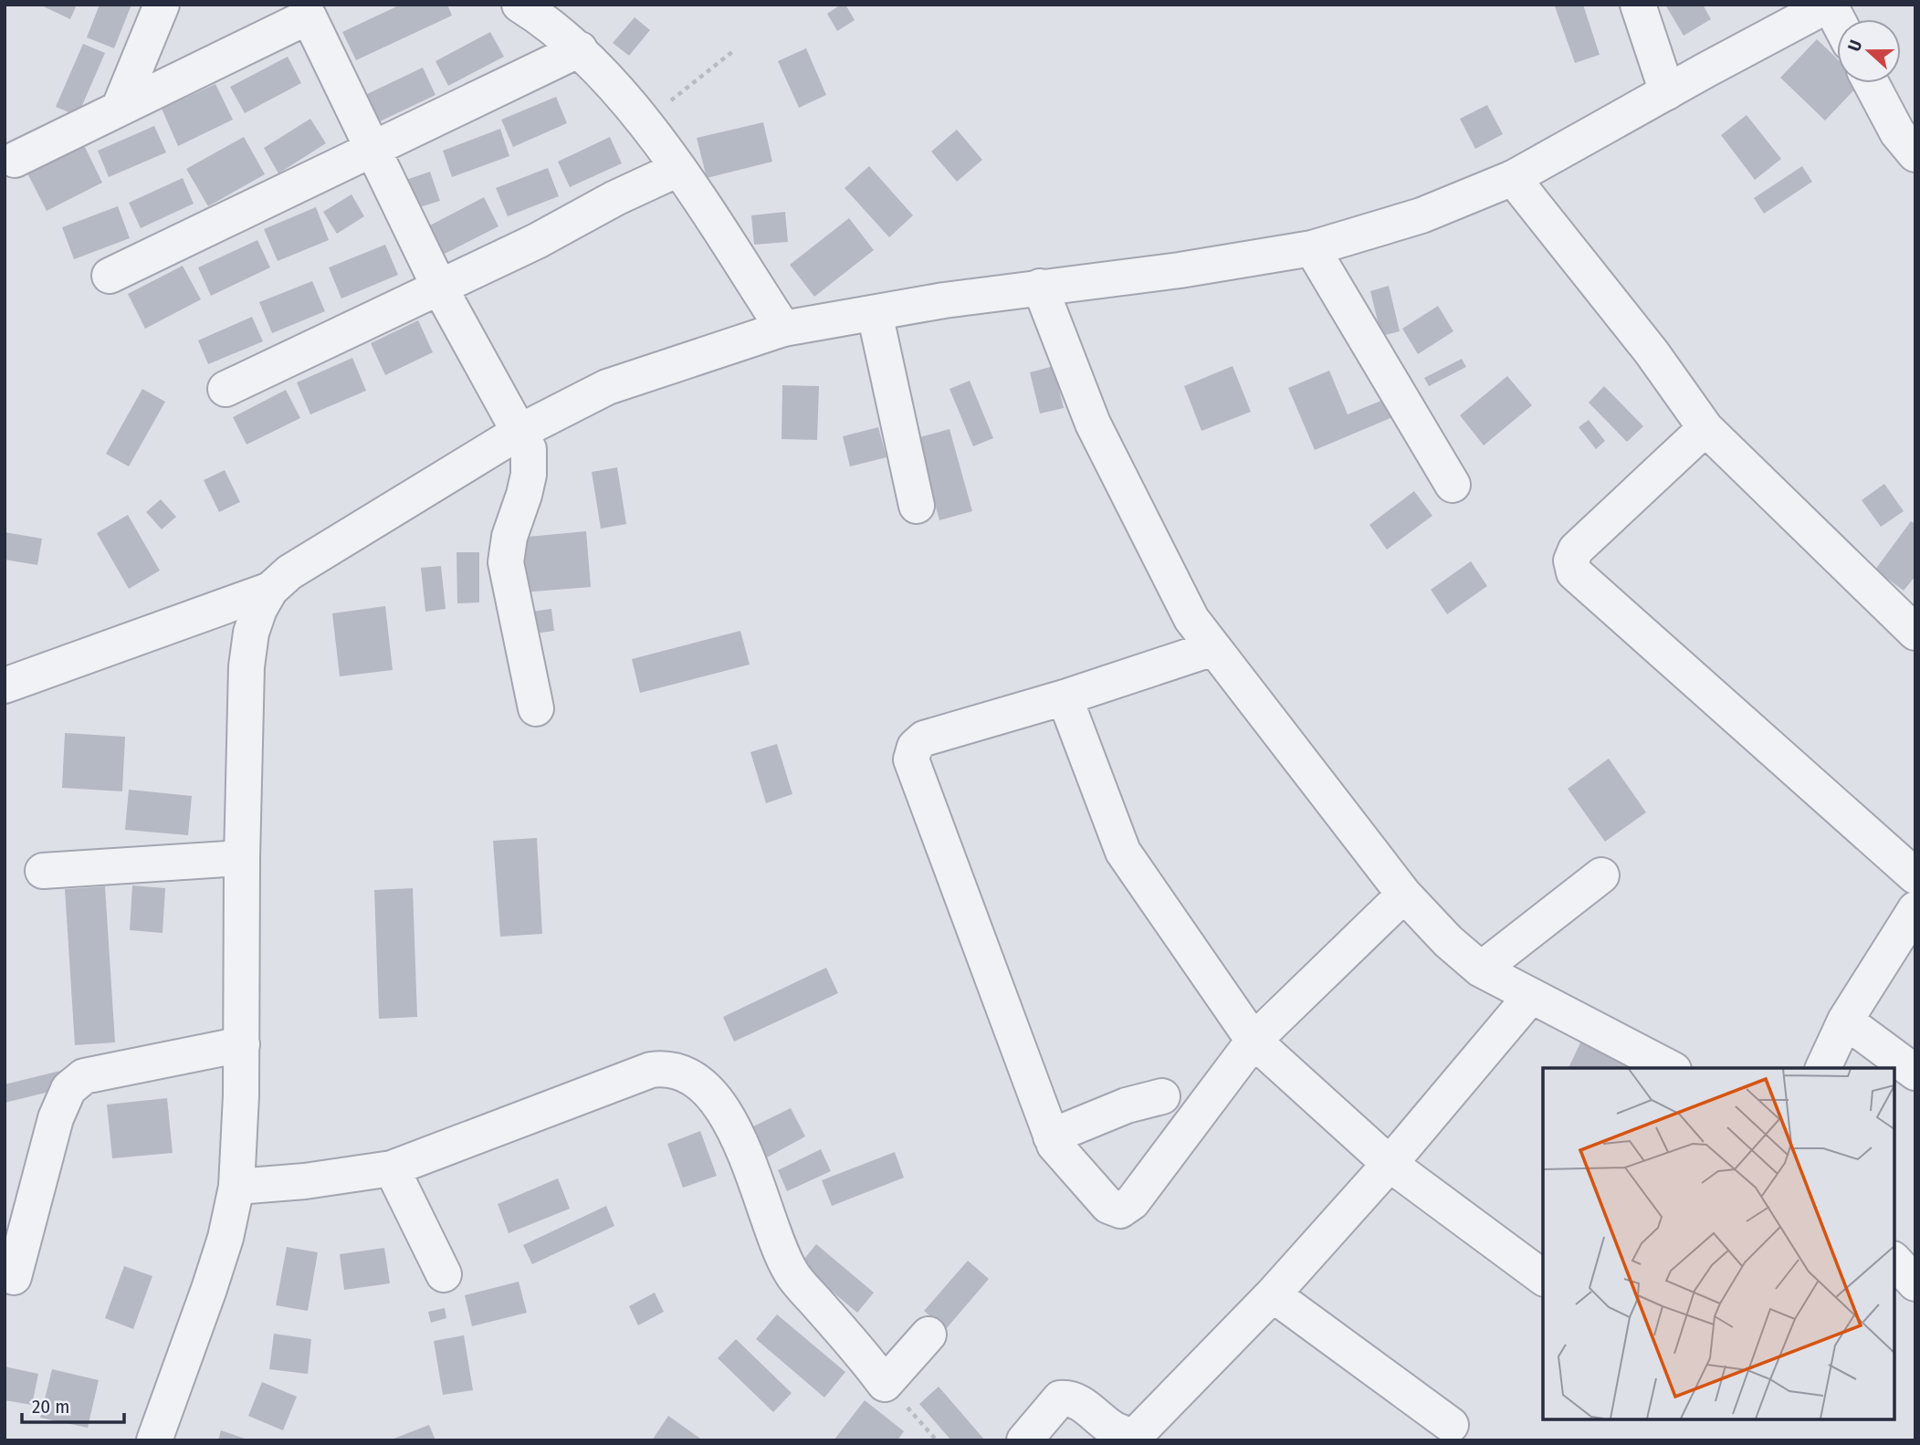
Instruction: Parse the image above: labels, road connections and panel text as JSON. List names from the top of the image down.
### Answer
{
  "scale_bar": "20 m",
  "north": "left"
}
